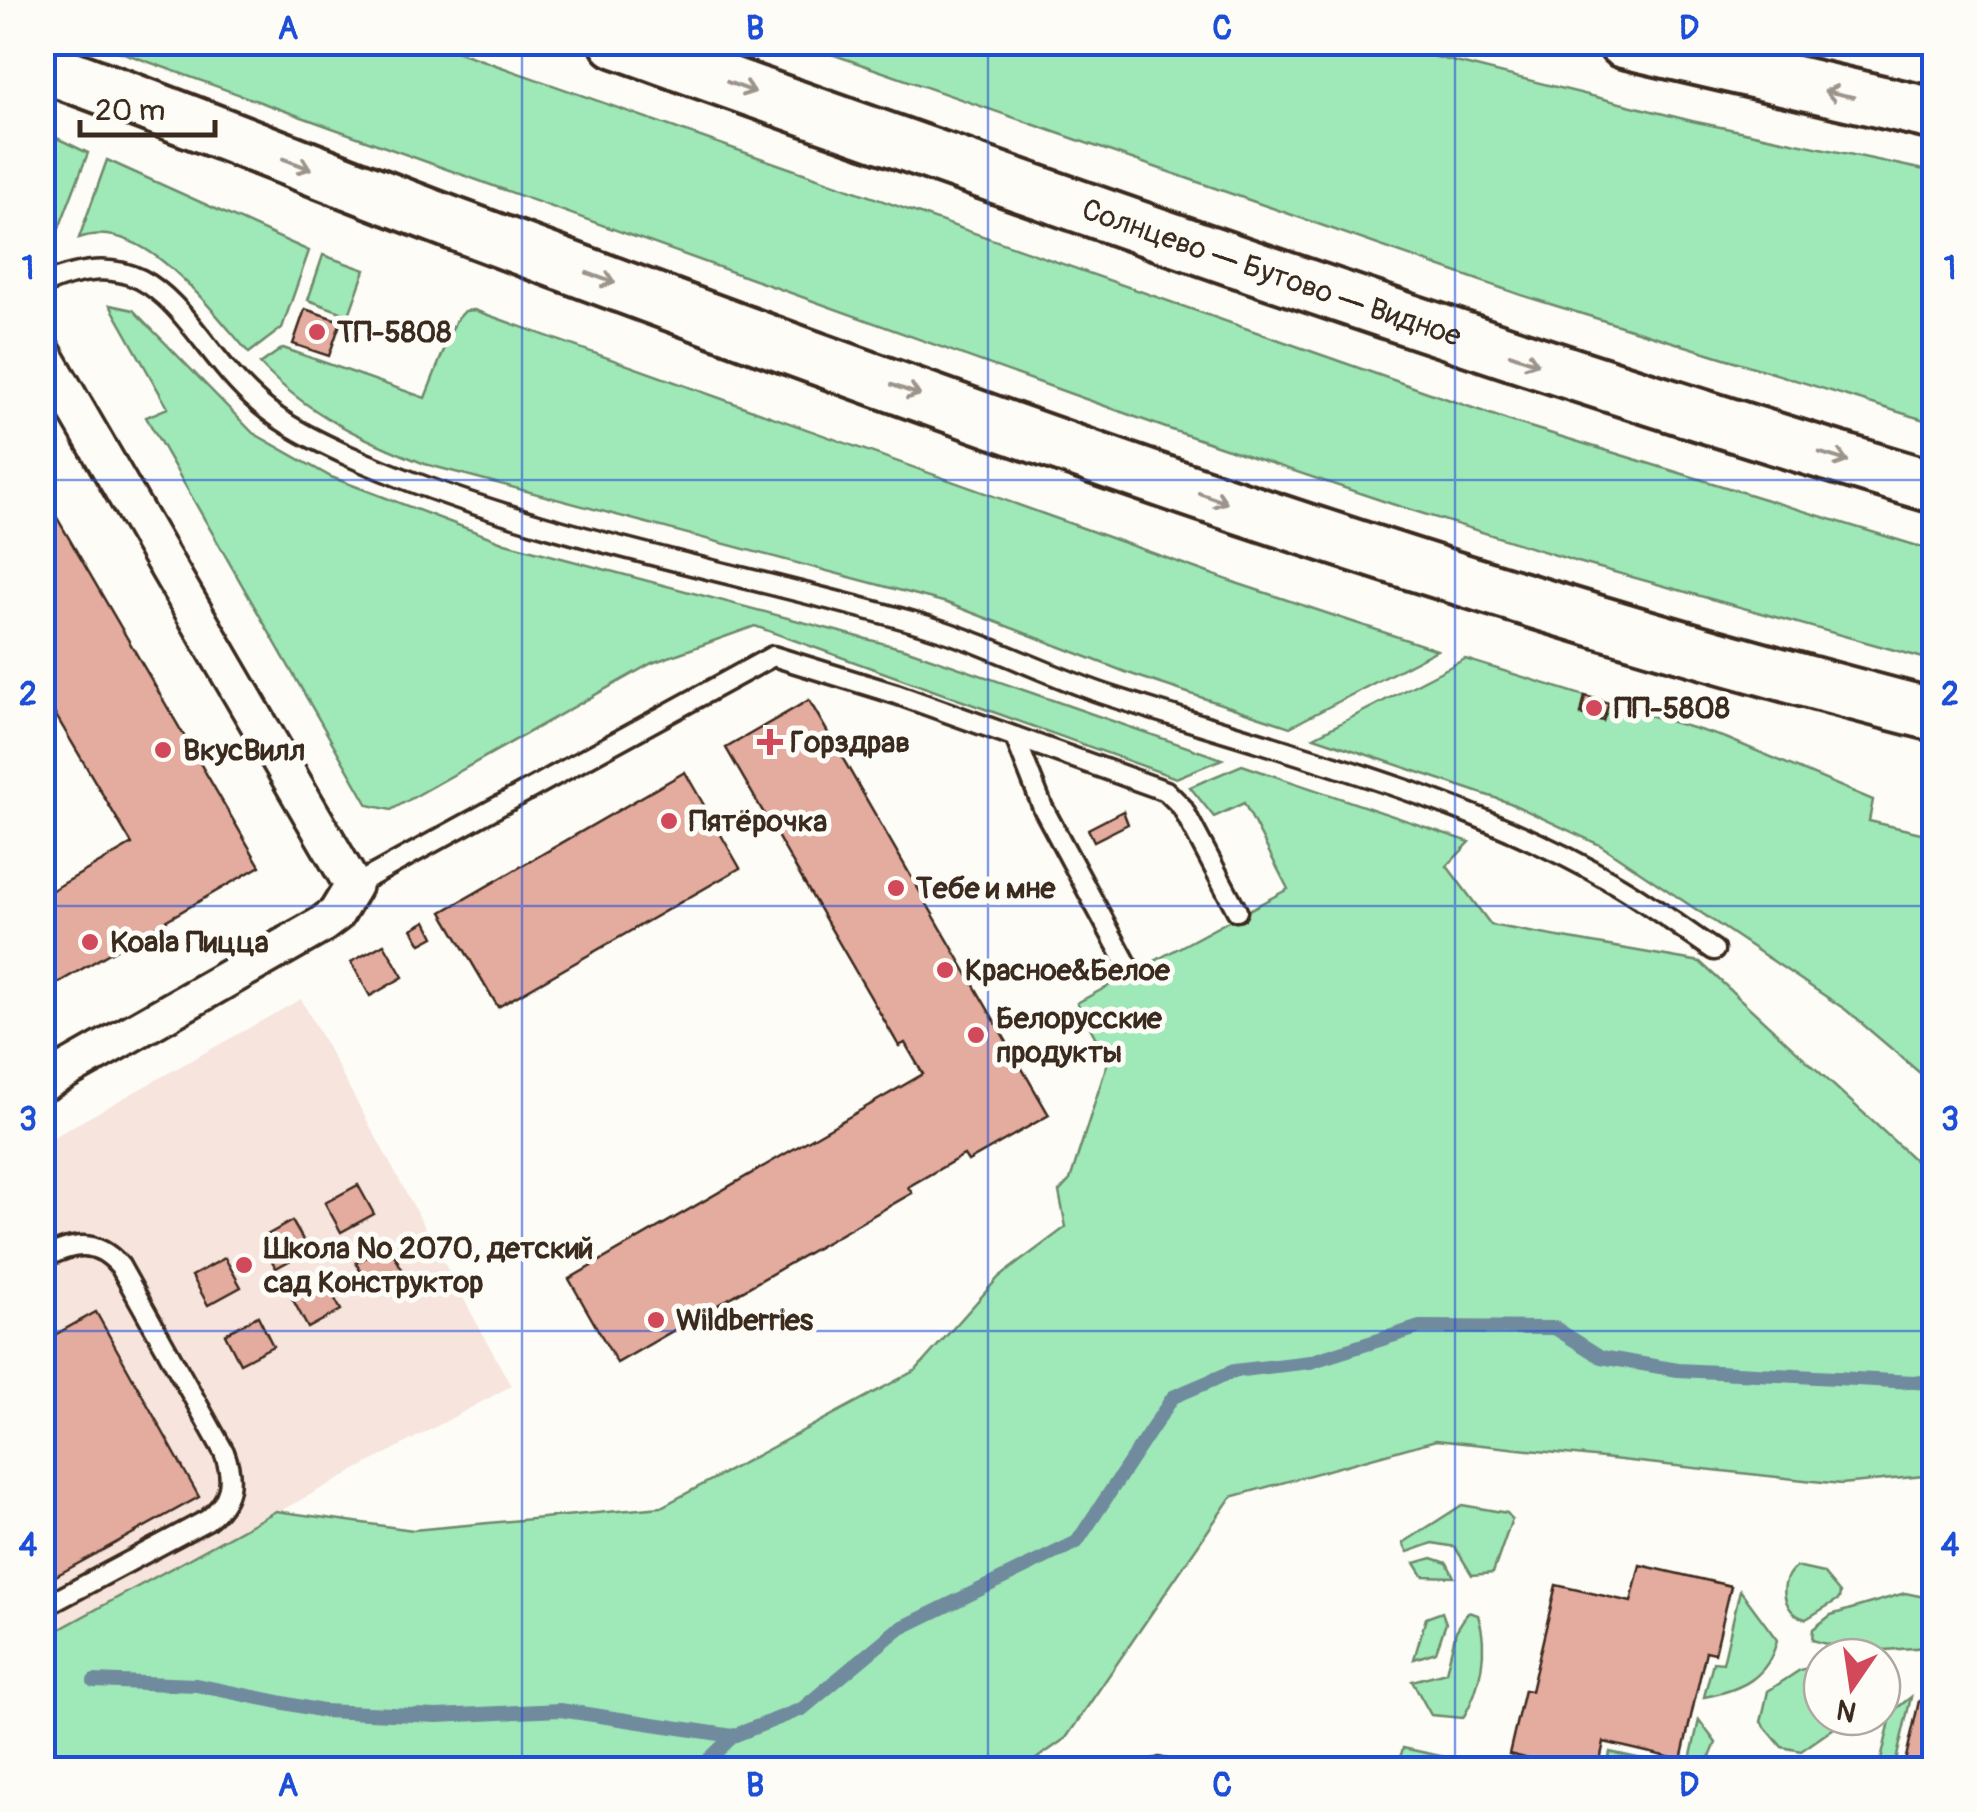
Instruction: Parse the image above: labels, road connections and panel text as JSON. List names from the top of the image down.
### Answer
{
  "streets": {
    "main road": ["Солнцево — Бутово — Видное"]
  },
  "places": {
    "other": [
      "ТП-5808",
      "ПП-5808",
      "ВкусВилл",
      "Пятёрочка",
      "Тебе и мне",
      "Koala Пицца",
      "Красное&Белое",
      "Белорусские продукты",
      "Школа № 2070, детский сад Конструктор",
      "Wildberries"
    ],
    "health": ["Горздрав"]
  },
  "scale_bar": "20 m",
  "north": "bottom",
  "grid": {
    "columns": [
      "A",
      "B",
      "C",
      "D"
    ],
    "rows": [
      "1",
      "2",
      "3",
      "4"
    ]
  }
}
